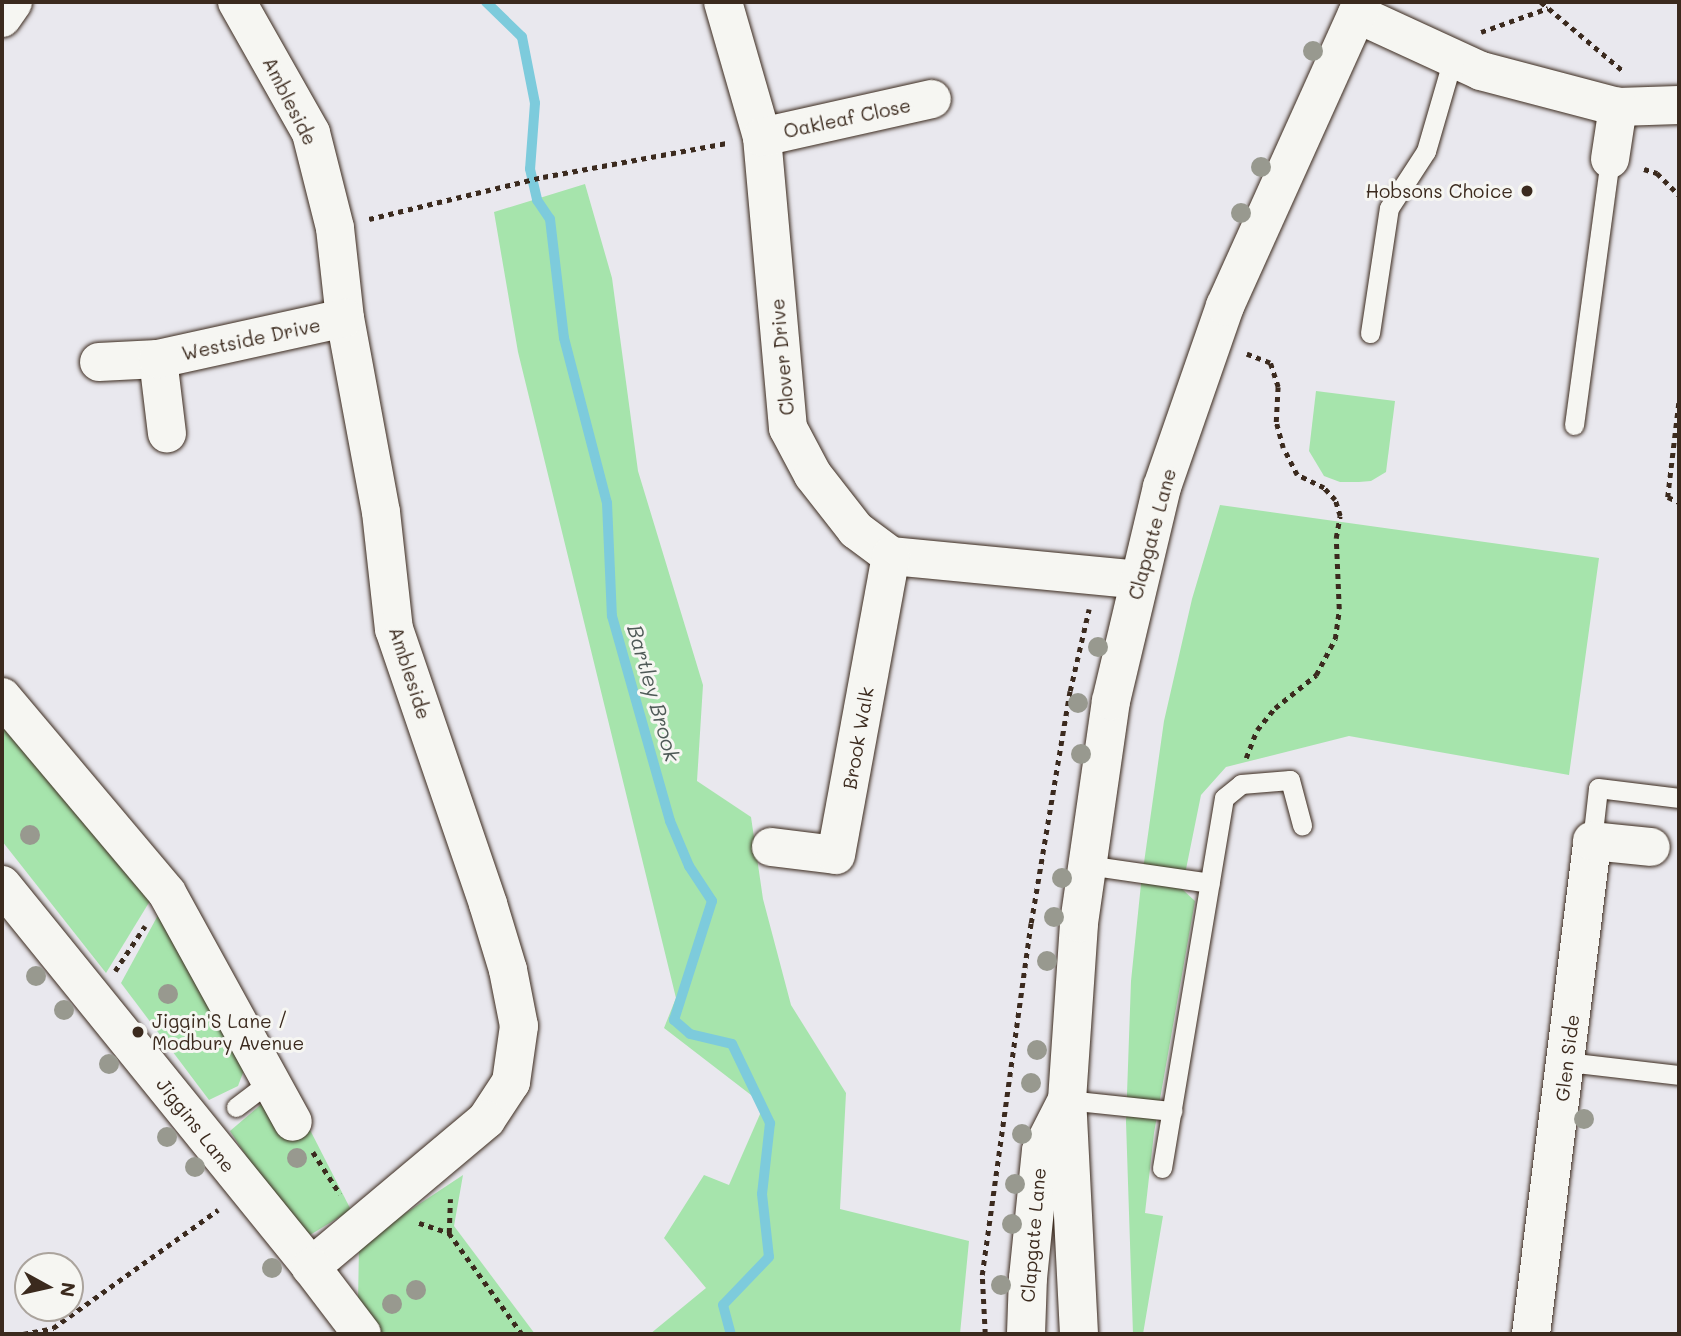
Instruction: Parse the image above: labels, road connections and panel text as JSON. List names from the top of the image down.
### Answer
{
  "streets": {
    "street": [
      "Ambleside",
      "Oakleaf Close",
      "Westside Drive",
      "Clover Drive",
      "Clapgate Lane",
      "Brook Walk",
      "Glen Side",
      "Jiggins Lane"
    ]
  },
  "crossings": [
    ["Ambleside", "Westside Drive"],
    ["Ambleside", "Jiggins Lane"],
    ["Oakleaf Close", "Clover Drive"],
    ["Clover Drive", "Brook Walk"]
  ],
  "water": ["Bartley Brook"],
  "places": ["Hobsons Choice", "Jiggin'S Lane / Modbury Avenue"],
  "north": "right"
}
